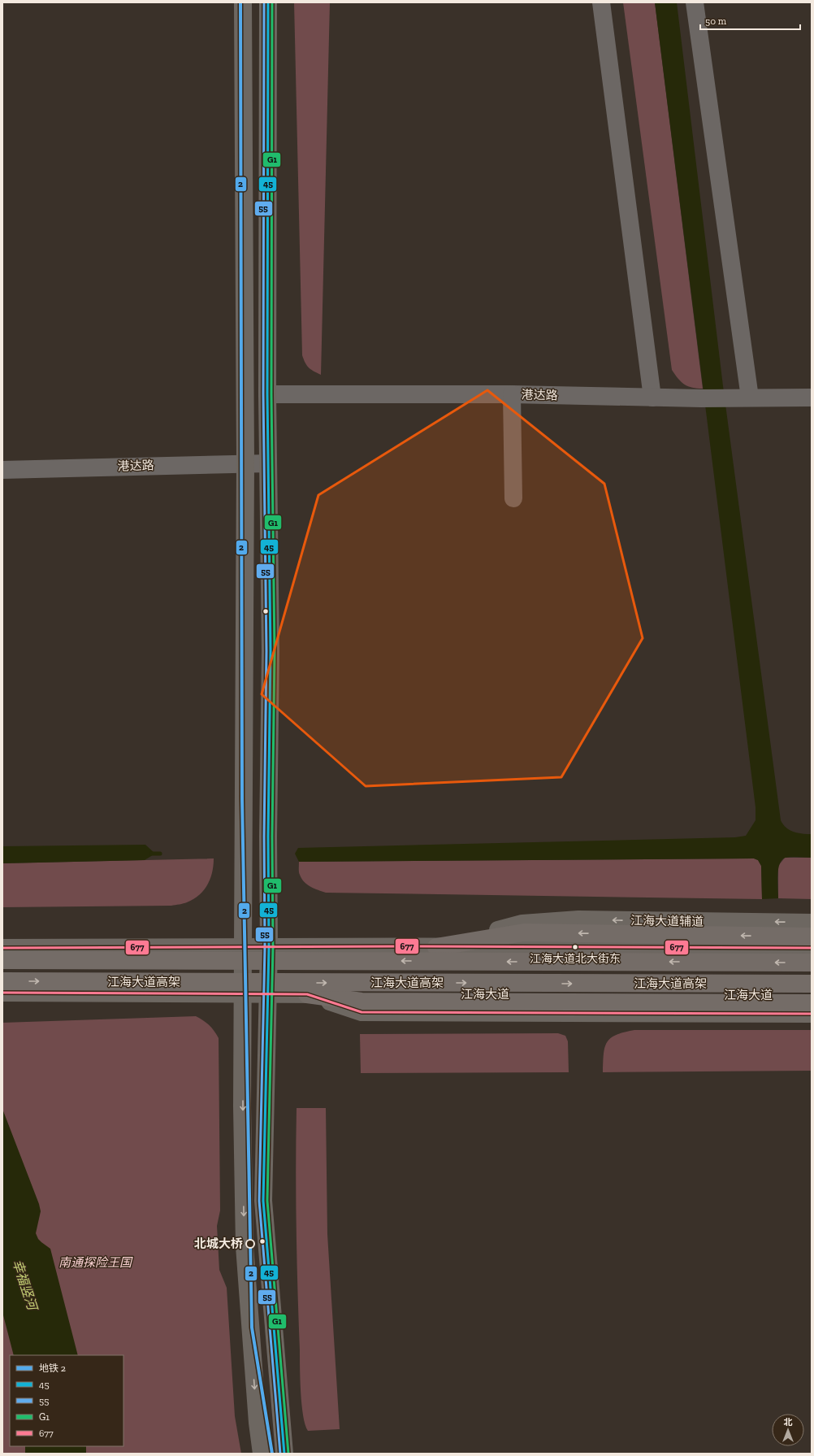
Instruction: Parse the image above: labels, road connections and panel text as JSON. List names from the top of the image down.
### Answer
{
  "streets": {
    "highway": ["江海大道高架"],
    "main road": ["江海大道辅道", "江海大道"],
    "street": ["港达路"]
  },
  "water": ["幸福竖河"],
  "parks": ["南通探险王国"],
  "places": ["江海大道北大街东", "北城大桥"],
  "lines": [
    "metro line 2",
    "transit line 45",
    "transit line 55",
    "transit line G1",
    "transit line 677"
  ],
  "legend": [
    "地铁 2",
    "45",
    "55",
    "G1",
    "677"
  ],
  "scale_bar": "50 m",
  "north": "top"
}
